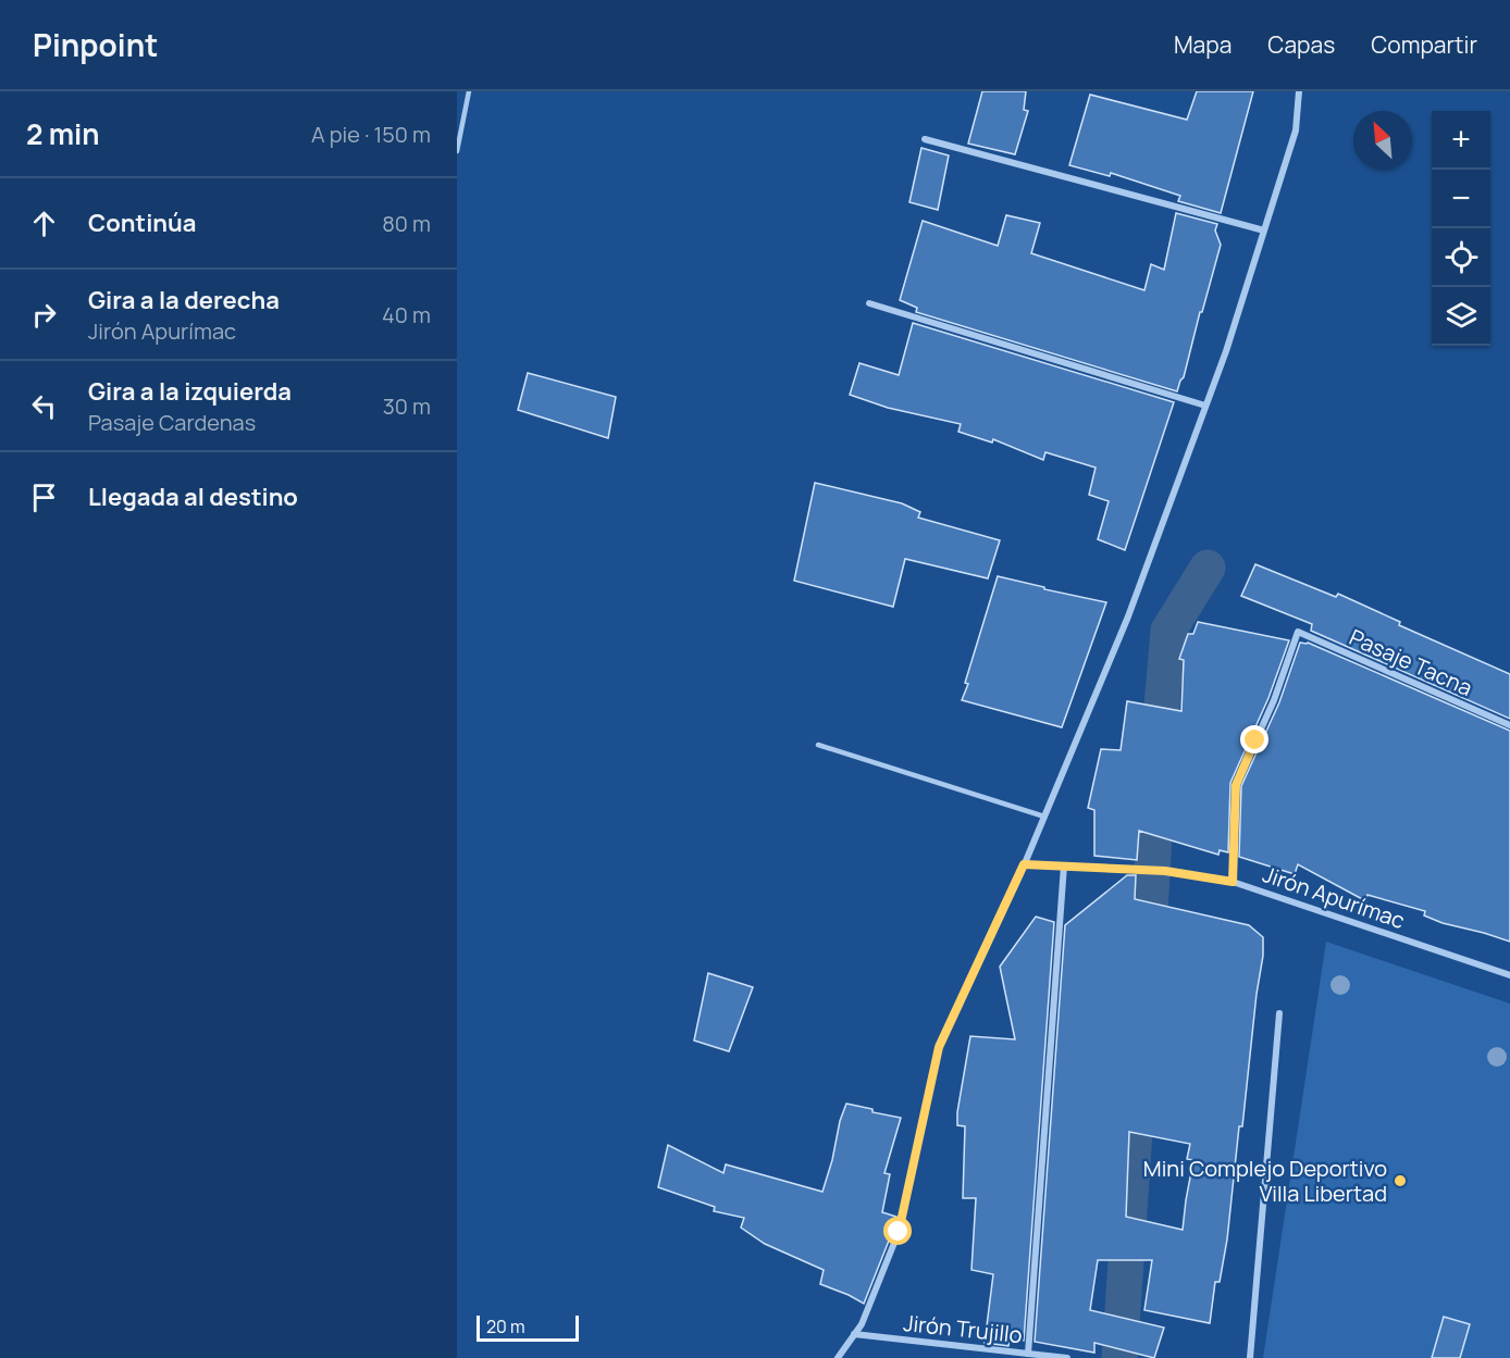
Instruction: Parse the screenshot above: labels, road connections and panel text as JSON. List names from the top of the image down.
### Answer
{
  "streets": {
    "street": ["Pasaje Tacna", "Jirón Apurímac", "Jirón Trujillo"]
  },
  "crossings": [
    ["Pasaje Tacna", "Jirón Apurímac"]
  ],
  "places": ["Mini Complejo Deportivo Villa Libertad"],
  "scale_bar": "20 m",
  "north": "top left",
  "page": {
    "header": "Pinpoint",
    "nav": ["Mapa", "Capas", "Compartir"],
    "heading": ["2 min", "A pie · 150 m"],
    "map_buttons": ["+", "−"],
    "list": [
      ["Continúa", "80 m"],
      ["Gira a la derecha", "Jirón Apurímac", "40 m"],
      ["Gira a la izquierda", "Pasaje Cardenas", "30 m"],
      "Llegada al destino"
    ],
    "scale": "20 m"
  }
}
